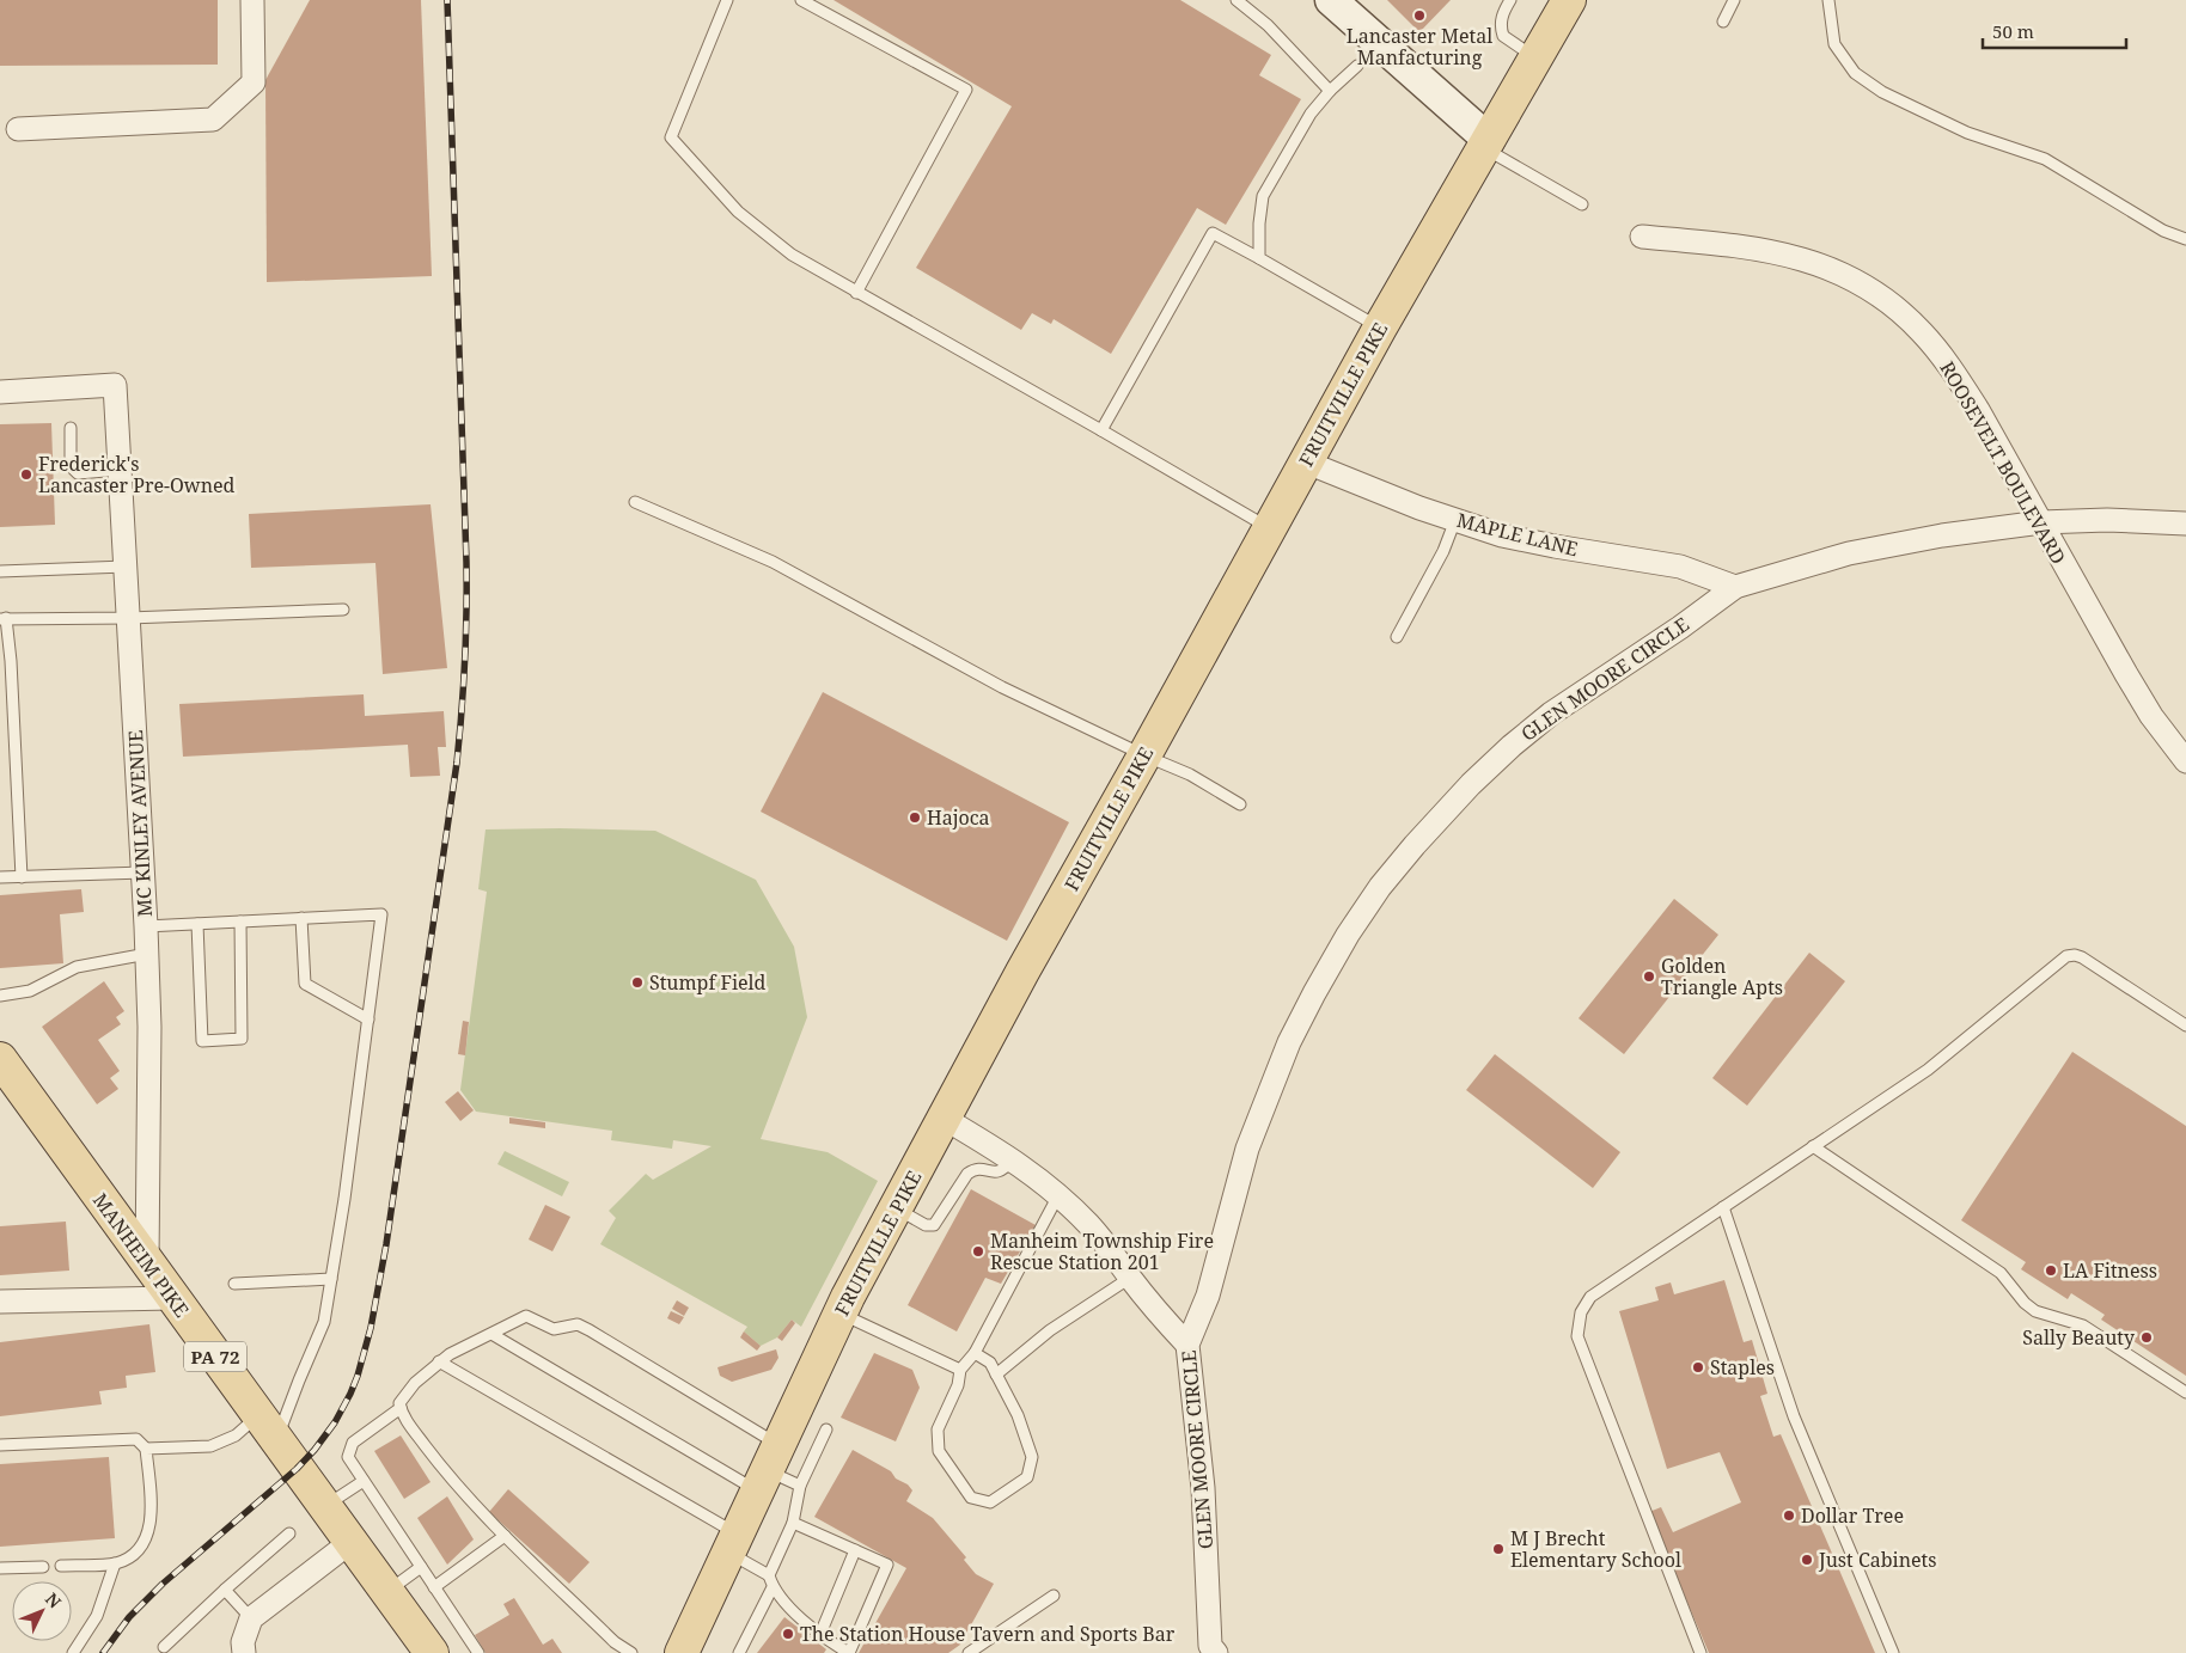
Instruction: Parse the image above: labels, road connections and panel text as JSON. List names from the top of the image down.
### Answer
{
  "streets": {
    "main road": ["FRUITVILLE PIKE", "MANHEIM PIKE", "PA 72"],
    "street": [
      "ROOSEVELT BOULEVARD",
      "MAPLE LANE",
      "GLEN MOORE CIRCLE",
      "MC KINLEY AVENUE"
    ]
  },
  "crossings": [
    ["FRUITVILLE PIKE", "MAPLE LANE"],
    ["ROOSEVELT BOULEVARD", "GLEN MOORE CIRCLE"],
    ["MAPLE LANE", "GLEN MOORE CIRCLE"],
    ["MC KINLEY AVENUE", "MANHEIM PIKE"]
  ],
  "places": [
    "Lancaster Metal Manfacturing",
    "Frederick's Lancaster Pre-Owned",
    "Hajoca",
    "Golden Triangle Apts",
    "Stumpf Field",
    "Manheim Township Fire Rescue Station 201",
    "LA Fitness",
    "Sally Beauty",
    "Staples",
    "Dollar Tree",
    "M J Brecht Elementary School",
    "Just Cabinets",
    "The Station House Tavern and Sports Bar"
  ],
  "scale_bar": "50 m",
  "north": "top right"
}
